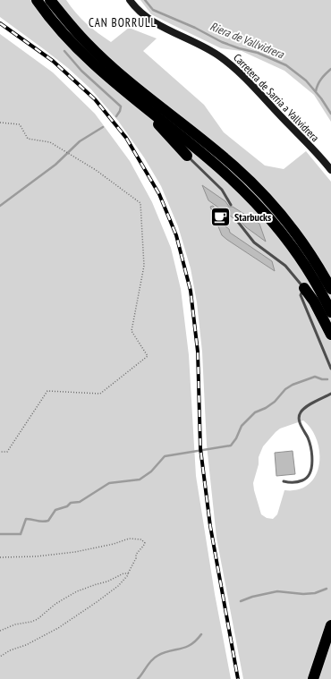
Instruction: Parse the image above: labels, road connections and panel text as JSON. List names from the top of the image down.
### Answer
{
  "streets": {
    "main road": ["Carretera de Sarria a Vallvidrera"]
  },
  "districts": ["CAN BORRULL"],
  "water": ["Riera de Vallvidrera"],
  "places": {
    "cafe": ["Starbucks"]
  }
}
